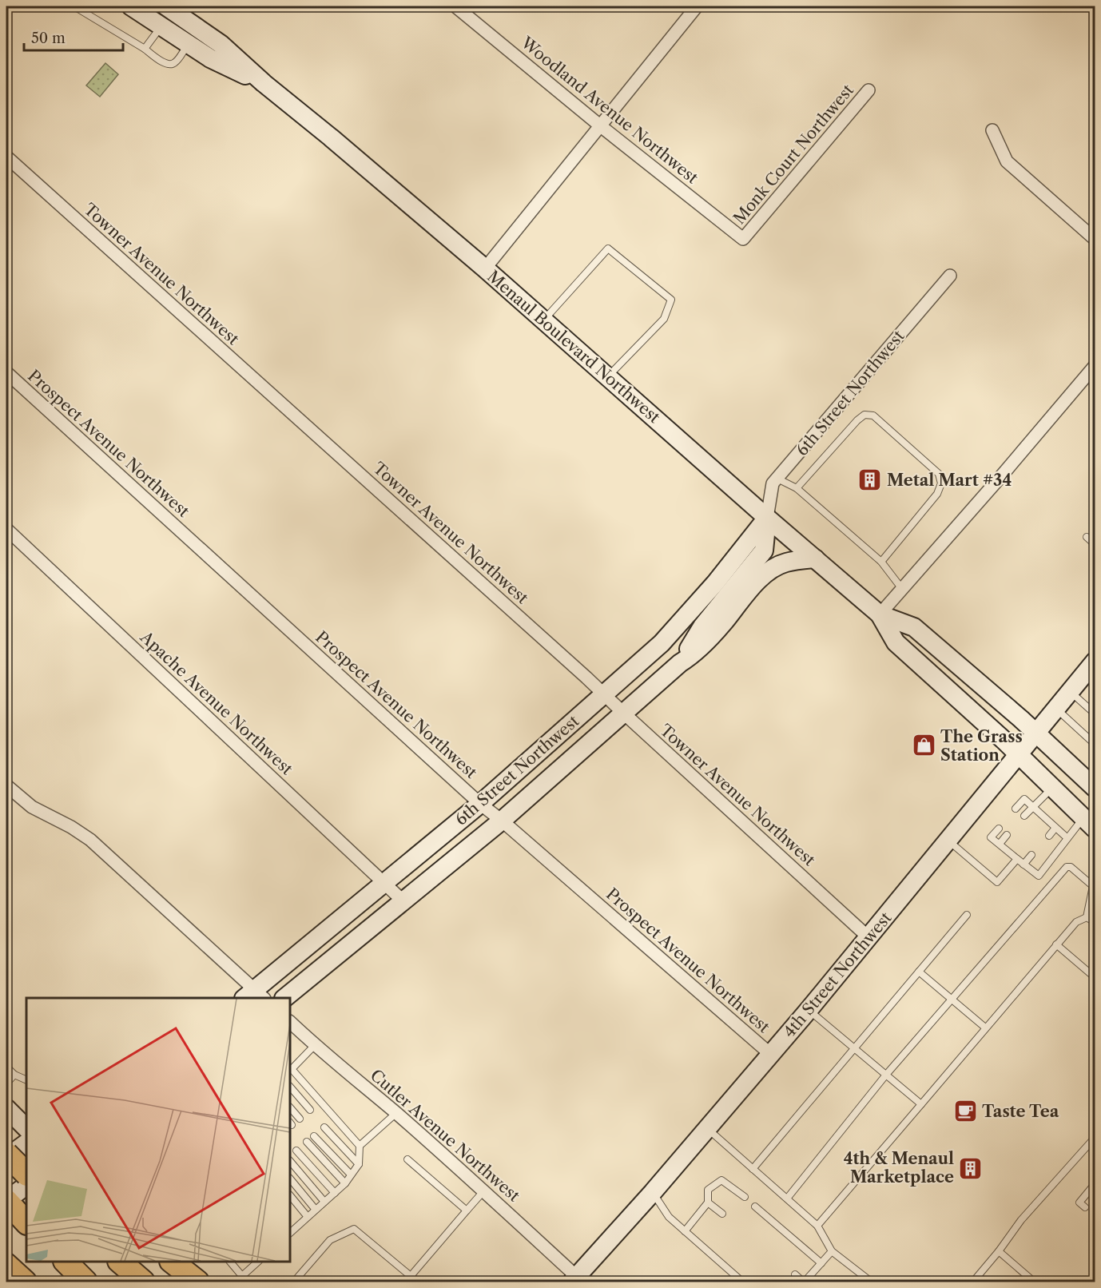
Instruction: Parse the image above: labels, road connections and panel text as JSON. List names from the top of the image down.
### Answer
{
  "streets": {
    "main road": ["Menaul Boulevard Northwest", "6th Street Northwest", "4th Street Northwest"],
    "street": [
      "Woodland Avenue Northwest",
      "Monk Court Northwest",
      "Towner Avenue Northwest",
      "Prospect Avenue Northwest",
      "Apache Avenue Northwest",
      "Cutler Avenue Northwest"
    ]
  },
  "crossings": [
    ["Woodland Avenue Northwest", "Monk Court Northwest"],
    ["Towner Avenue Northwest", "6th Street Northwest"],
    ["Towner Avenue Northwest", "4th Street Northwest"],
    ["Menaul Boulevard Northwest", "6th Street Northwest"],
    ["Menaul Boulevard Northwest", "4th Street Northwest"],
    ["6th Street Northwest", "Prospect Avenue Northwest"],
    ["6th Street Northwest", "Apache Avenue Northwest"],
    ["Prospect Avenue Northwest", "4th Street Northwest"],
    ["4th Street Northwest", "Cutler Avenue Northwest"]
  ],
  "places": {
    "building": ["Metal Mart #34", "4th & Menaul Marketplace"],
    "shop": ["The Grass Station"],
    "cafe": ["Taste Tea"]
  },
  "scale_bar": "50 m"
}
